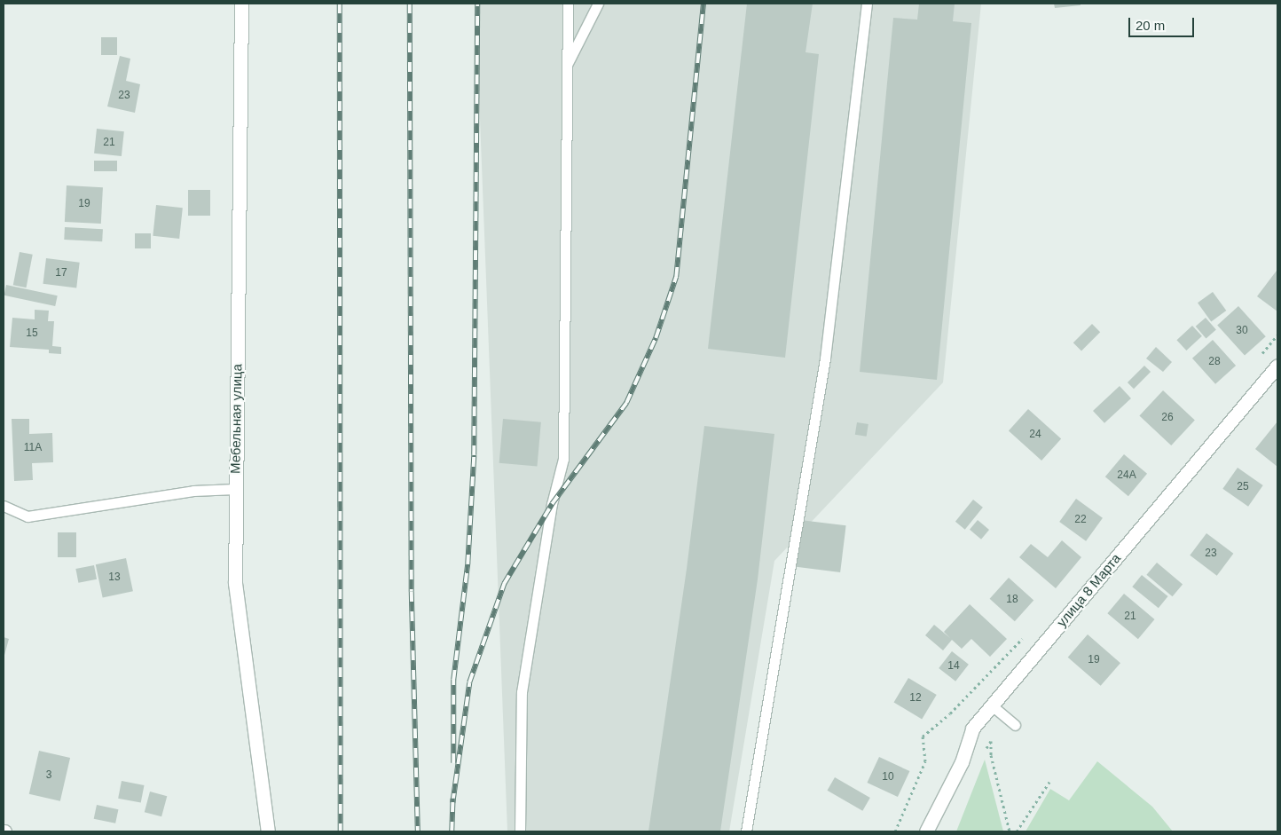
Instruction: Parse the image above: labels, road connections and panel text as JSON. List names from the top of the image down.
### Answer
{
  "streets": {
    "street": ["Мебельная улица", "улица 8 Марта"]
  },
  "house_numbers": [
    "23",
    "21",
    "19",
    "17",
    "30",
    "15",
    "28",
    "26",
    "24",
    "11А",
    "24А",
    "25",
    "22",
    "23",
    "13",
    "18",
    "21",
    "19",
    "14",
    "12",
    "3",
    "10"
  ],
  "scale_bar": "20 m"
}
